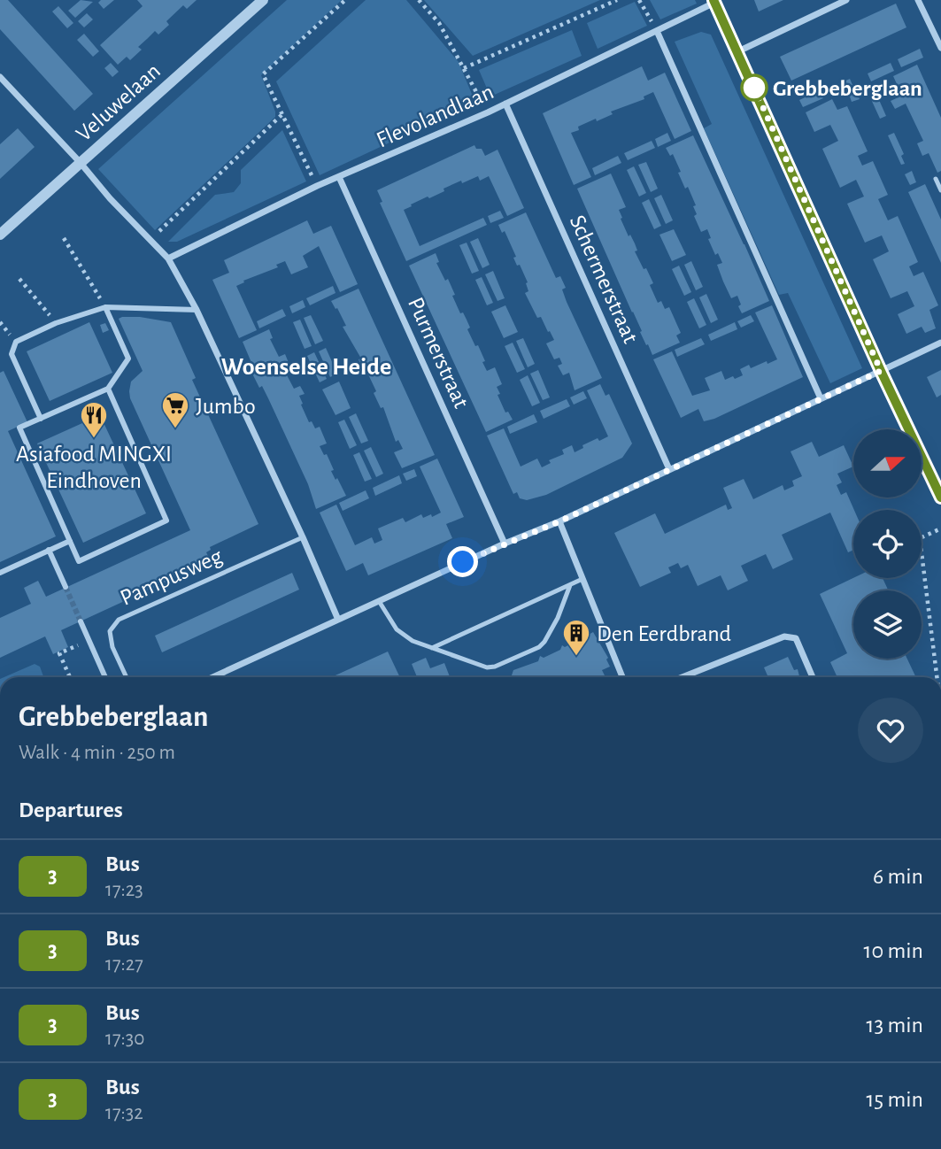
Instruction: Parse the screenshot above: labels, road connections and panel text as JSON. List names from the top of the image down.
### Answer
{
  "streets": {
    "street": [
      "Veluwelaan",
      "Flevolandlaan",
      "Schermerstraat",
      "Purmerstraat"
    ],
    "lane": ["Pampusweg"]
  },
  "crossings": [
    ["Flevolandlaan", "Schermerstraat"],
    ["Flevolandlaan", "Purmerstraat"]
  ],
  "districts": ["Woenselse Heide"],
  "places": {
    "other": ["Grebbeberglaan"],
    "supermarket": ["Jumbo"],
    "restaurant": ["Asiafood MINGXI Eindhoven"],
    "building": ["Den Eerdbrand"]
  },
  "lines": ["bus line 3"],
  "north": "right",
  "page": {
    "heading": [
      ["Grebbeberglaan", "Walk · 4 min · 250 m"],
      "Departures"
    ],
    "list": [
      {
        "mark": "3",
        "name": "Bus",
        "note": "17:23",
        "value": "6 min"
      },
      {
        "mark": "3",
        "name": "Bus",
        "note": "17:27",
        "value": "10 min"
      },
      {
        "mark": "3",
        "name": "Bus",
        "note": "17:30",
        "value": "13 min"
      },
      {
        "mark": "3",
        "name": "Bus",
        "note": "17:32",
        "value": "15 min"
      }
    ]
  }
}
